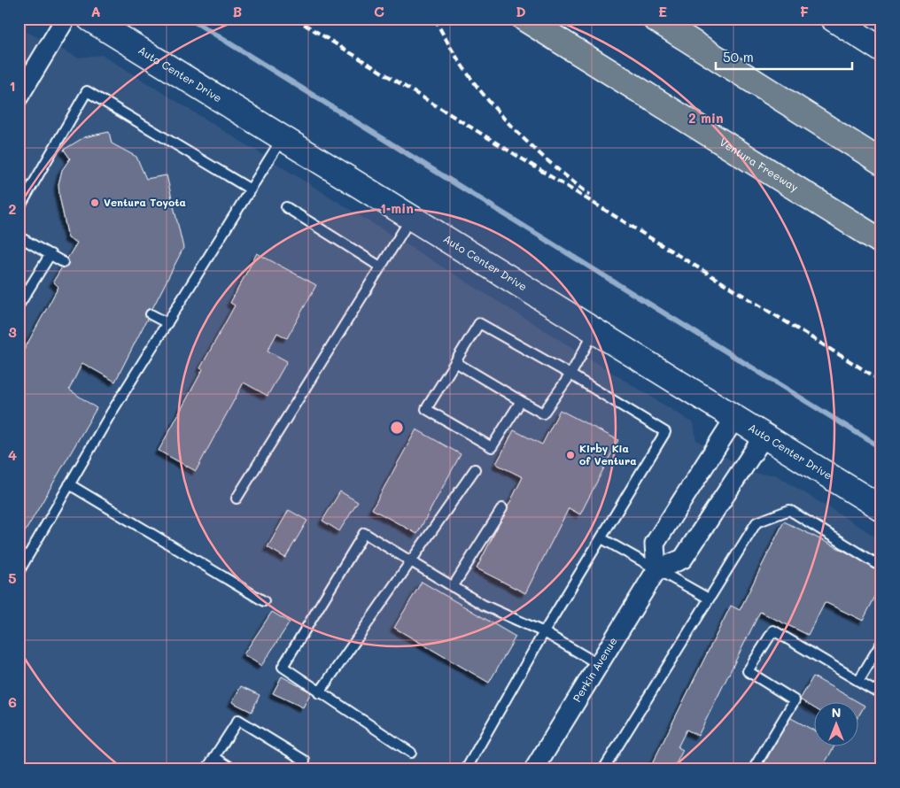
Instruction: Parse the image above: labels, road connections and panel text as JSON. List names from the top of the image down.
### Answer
{
  "streets": {
    "highway": ["Ventura Freeway"],
    "street": ["Auto Center Drive", "Perkin Avenue"]
  },
  "places": ["Ventura Toyota", "Kirby Kia of Ventura"],
  "scale_bar": "50 m",
  "north": "top",
  "grid": {
    "columns": [
      "A",
      "B",
      "C",
      "D",
      "E",
      "F"
    ],
    "rows": [
      "1",
      "2",
      "3",
      "4",
      "5",
      "6"
    ]
  },
  "rings": ["2 min", "1 min"]
}
